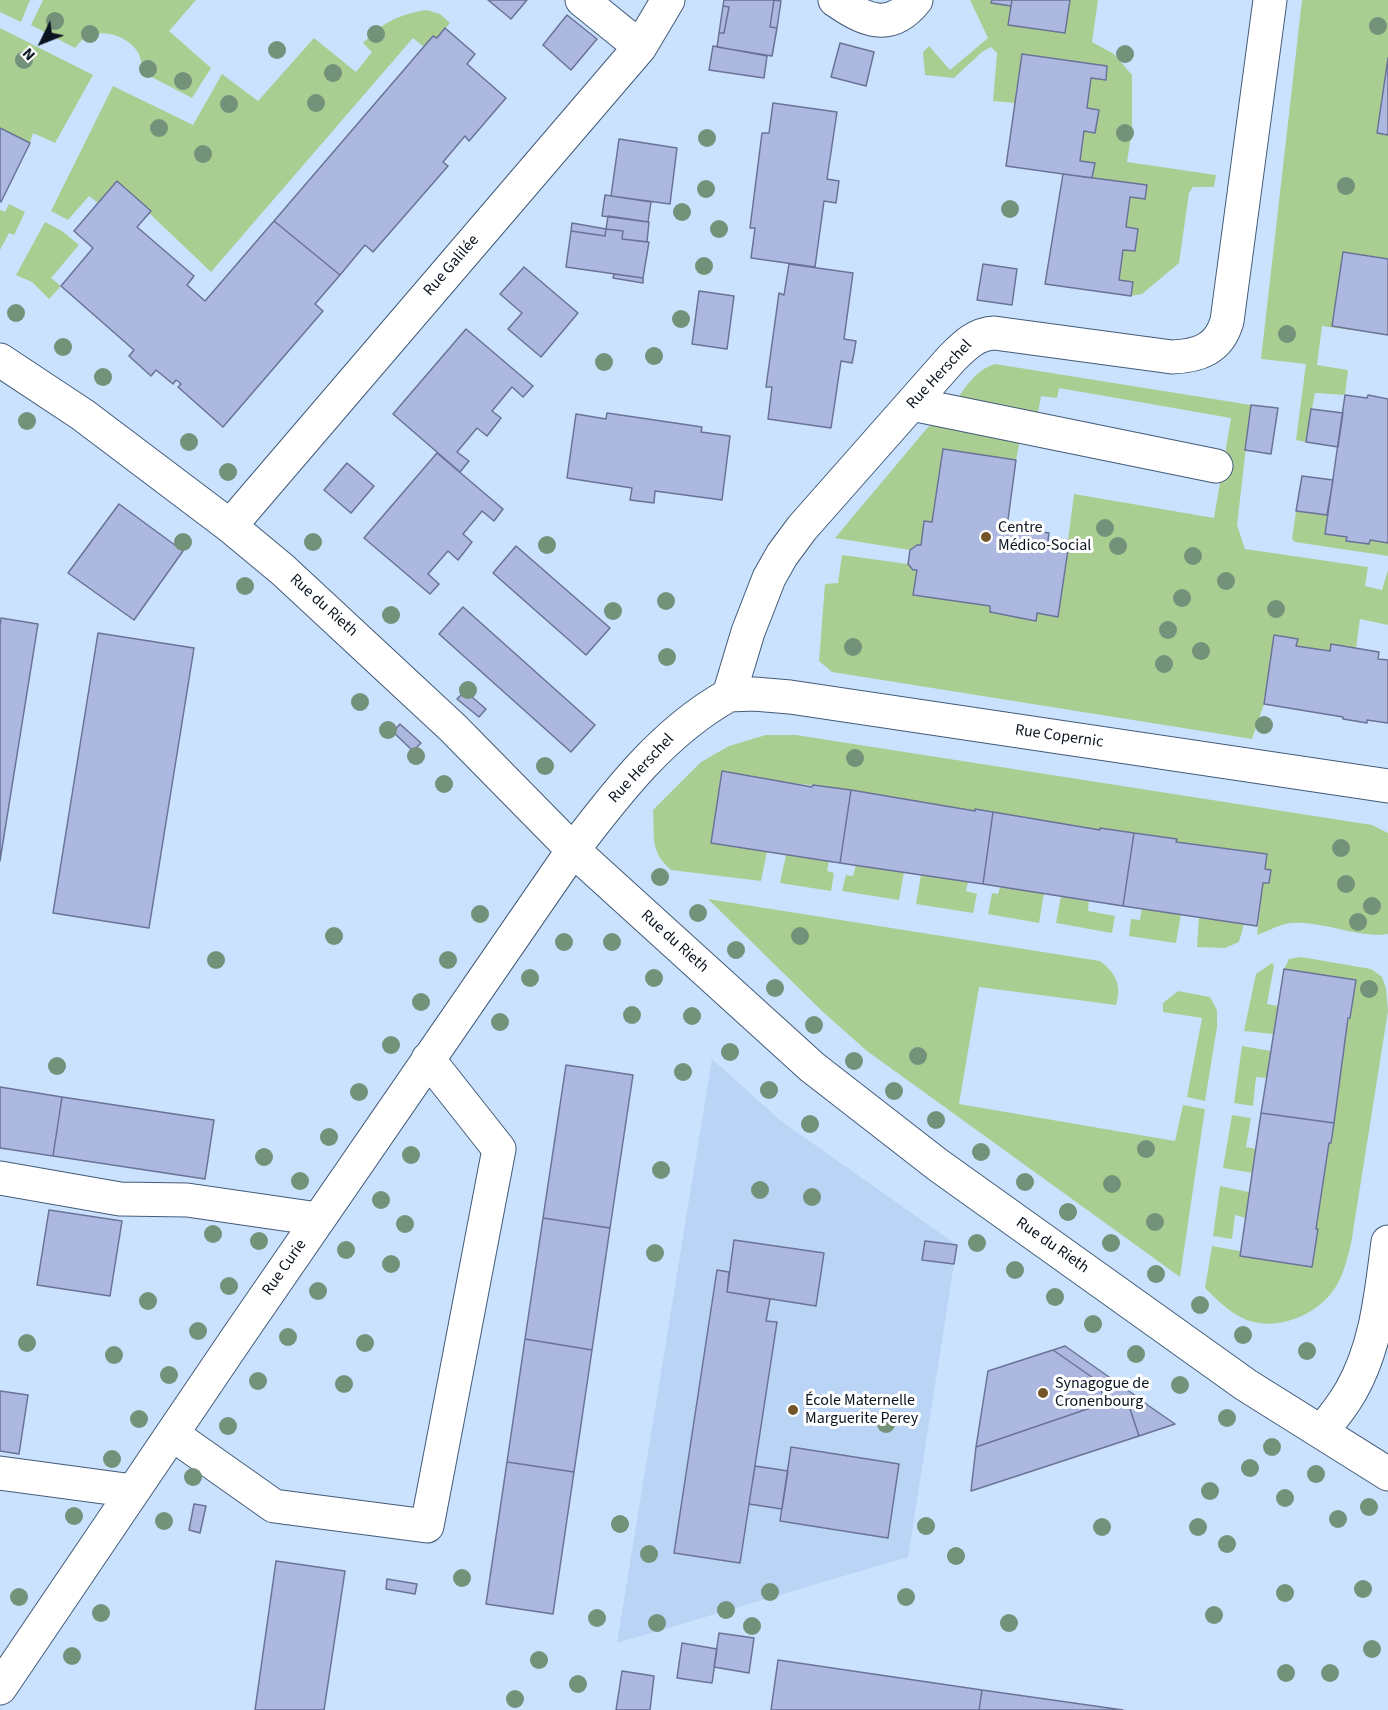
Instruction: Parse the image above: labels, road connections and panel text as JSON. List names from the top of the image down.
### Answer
{
  "streets": {
    "street": [
      "Rue Galilée",
      "Rue Herschel",
      "Rue du Rieth",
      "Rue Copernic",
      "Rue Curie"
    ]
  },
  "crossings": [
    ["Rue Galilée", "Rue du Rieth"],
    ["Rue Herschel", "Rue du Rieth"],
    ["Rue Herschel", "Rue Copernic"],
    ["Rue Herschel", "Rue Curie"],
    ["Rue du Rieth", "Rue Curie"]
  ],
  "places": ["Centre Médico-Social", "Synagogue de Cronenbourg", "École Maternelle Marguerite Perey"],
  "north": "bottom left"
}
